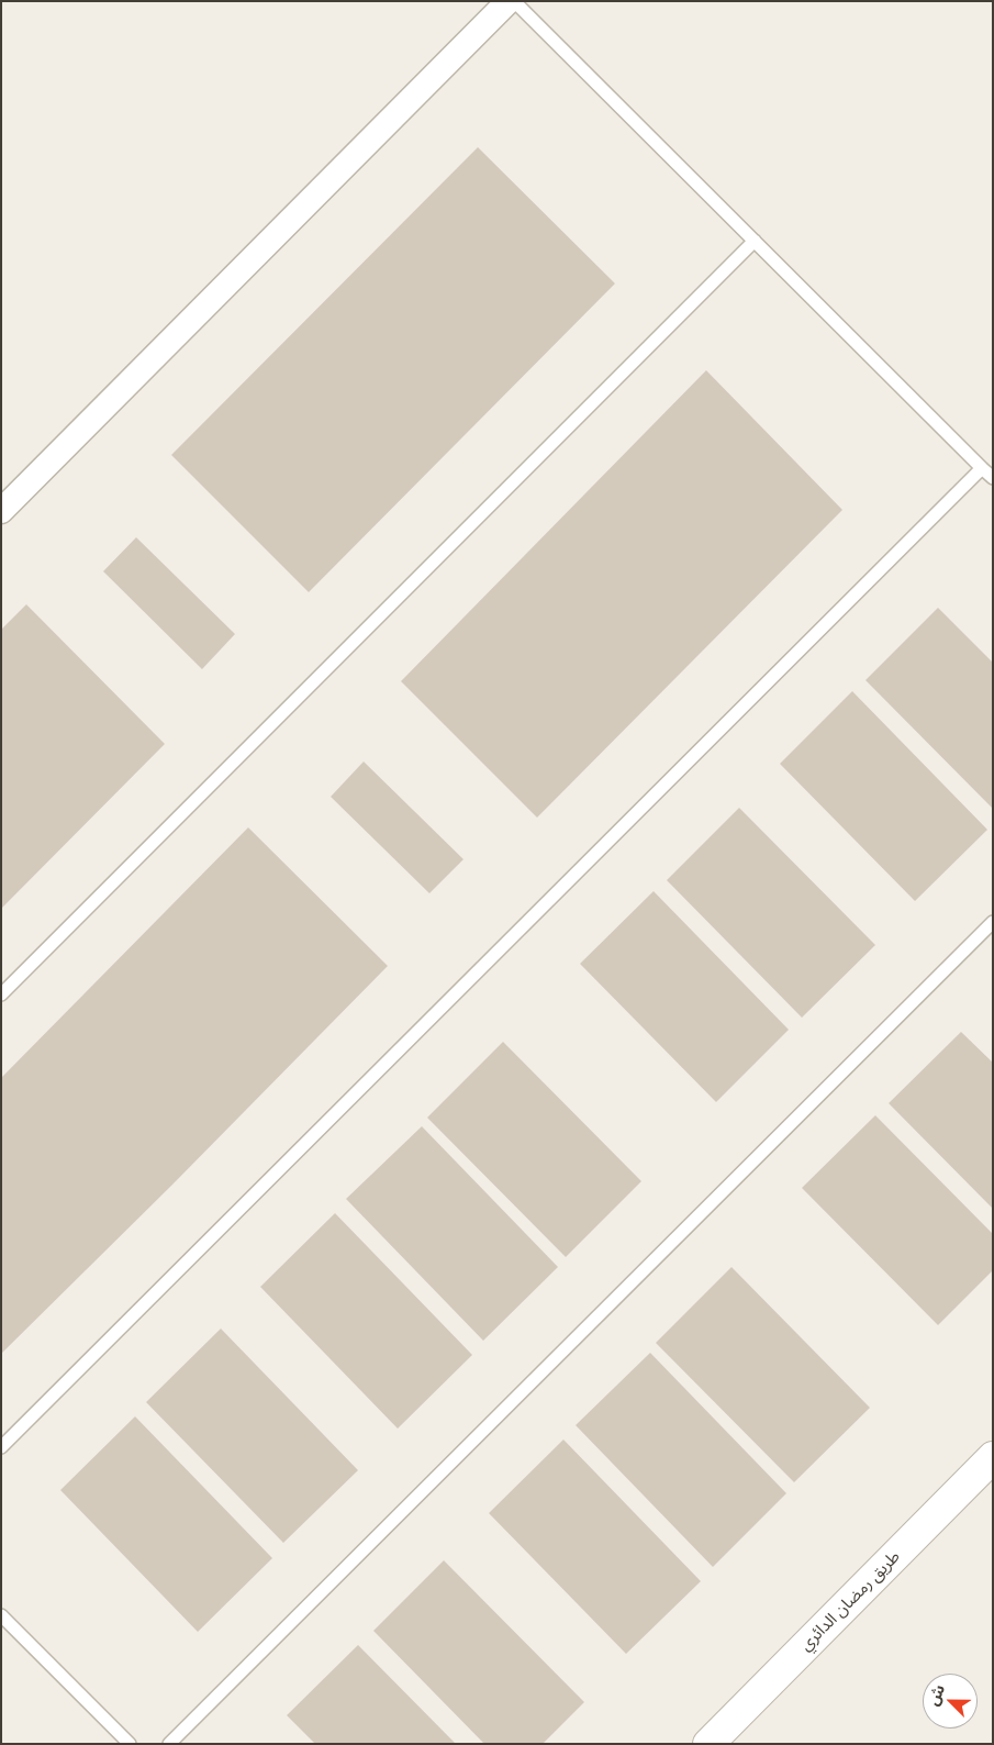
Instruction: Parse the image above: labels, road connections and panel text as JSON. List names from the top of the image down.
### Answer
{
  "streets": {
    "street": ["طريق رمضان الدائري"]
  },
  "north": "top left"
}
